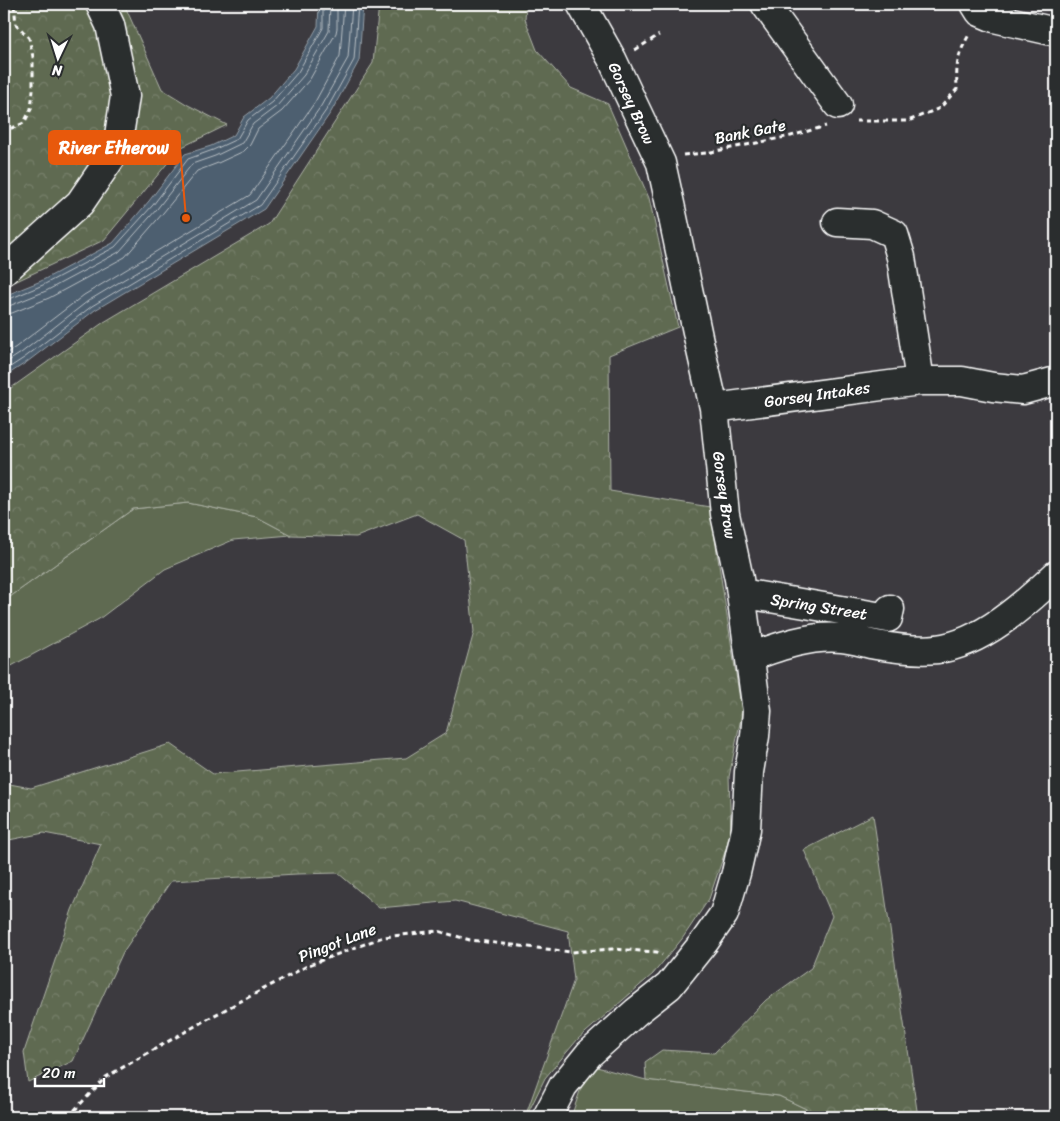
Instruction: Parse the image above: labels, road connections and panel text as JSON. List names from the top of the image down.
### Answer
{
  "streets": {
    "street": ["Gorsey Brow", "Gorsey Intakes", "Spring Street"],
    "path": ["Bank Gate", "Pingot Lane"]
  },
  "crossings": [
    ["Gorsey Brow", "Bank Gate"],
    ["Gorsey Brow", "Gorsey Intakes"],
    ["Gorsey Brow", "Spring Street"],
    ["Gorsey Brow", "Pingot Lane"]
  ],
  "places": ["River Etherow"],
  "scale_bar": "20 m",
  "north": "bottom"
}
